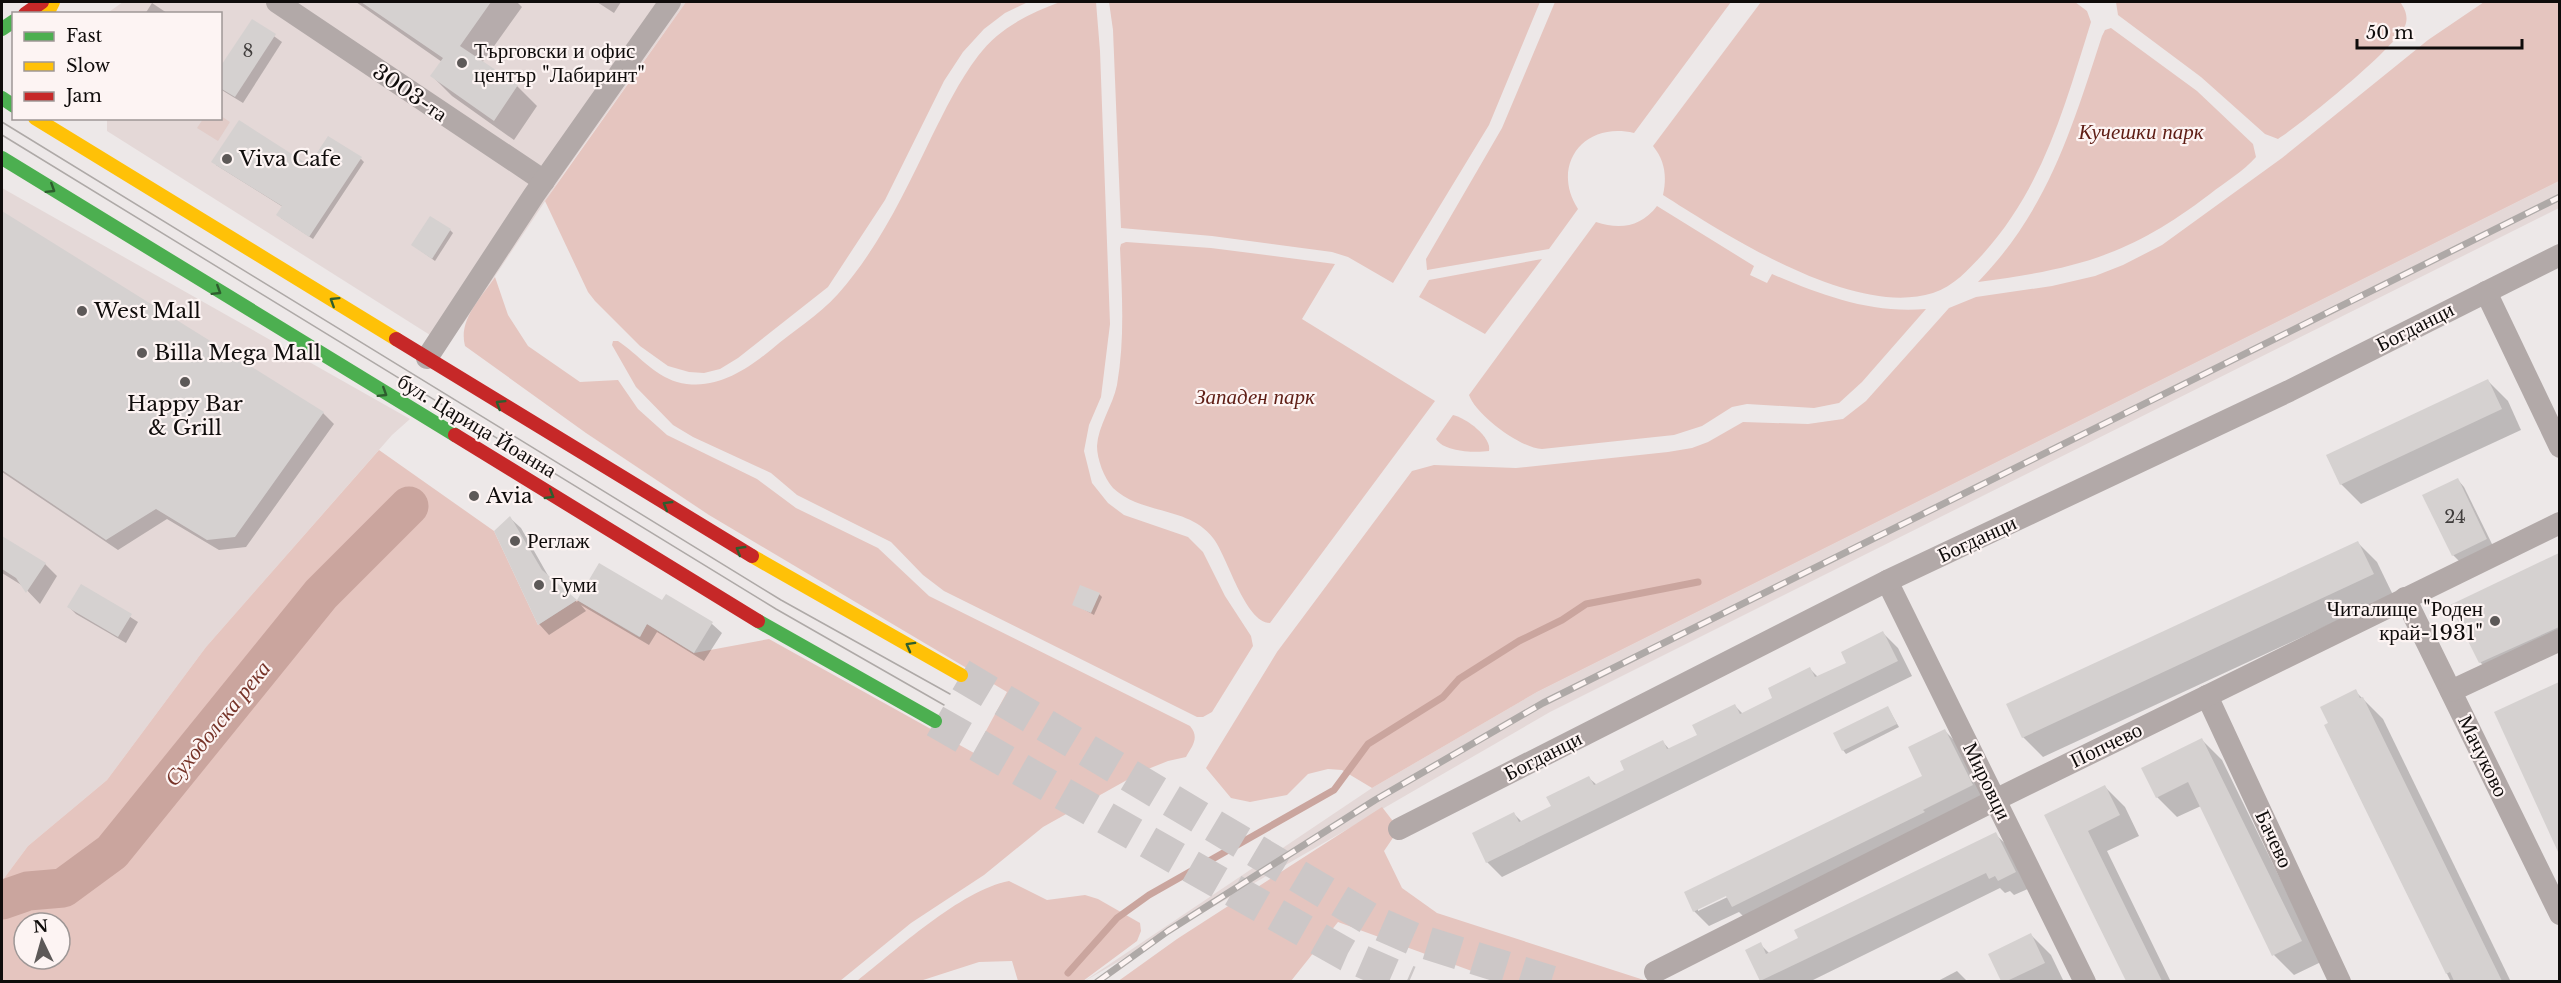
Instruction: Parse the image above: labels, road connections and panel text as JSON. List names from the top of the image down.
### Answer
{
  "streets": {
    "main road": ["бул. Царица Йоанна"],
    "street": [
      "3003-та",
      "Богданци",
      "Попчево",
      "Мачуково",
      "Мировци",
      "Бачево"
    ]
  },
  "crossings": [
    ["Богданци", "Мировци"],
    ["Попчево", "Мачуково"],
    ["Попчево", "Мировци"],
    ["Попчево", "Бачево"]
  ],
  "water": ["Суходолска река"],
  "parks": ["Кучешки парк", "Западен парк"],
  "places": [
    "Търговски и офис център \"Лабиринт\"",
    "Viva Cafe",
    "West Mall",
    "Billa Mega Mall",
    "Happy Bar & Grill",
    "Avia",
    "Реглаж",
    "Гуми",
    "Читалище \"Роден край-1931\""
  ],
  "house_numbers": ["8", "24"],
  "legend": ["Fast", "Slow", "Jam"],
  "scale_bar": "50 m",
  "north": "top"
}
